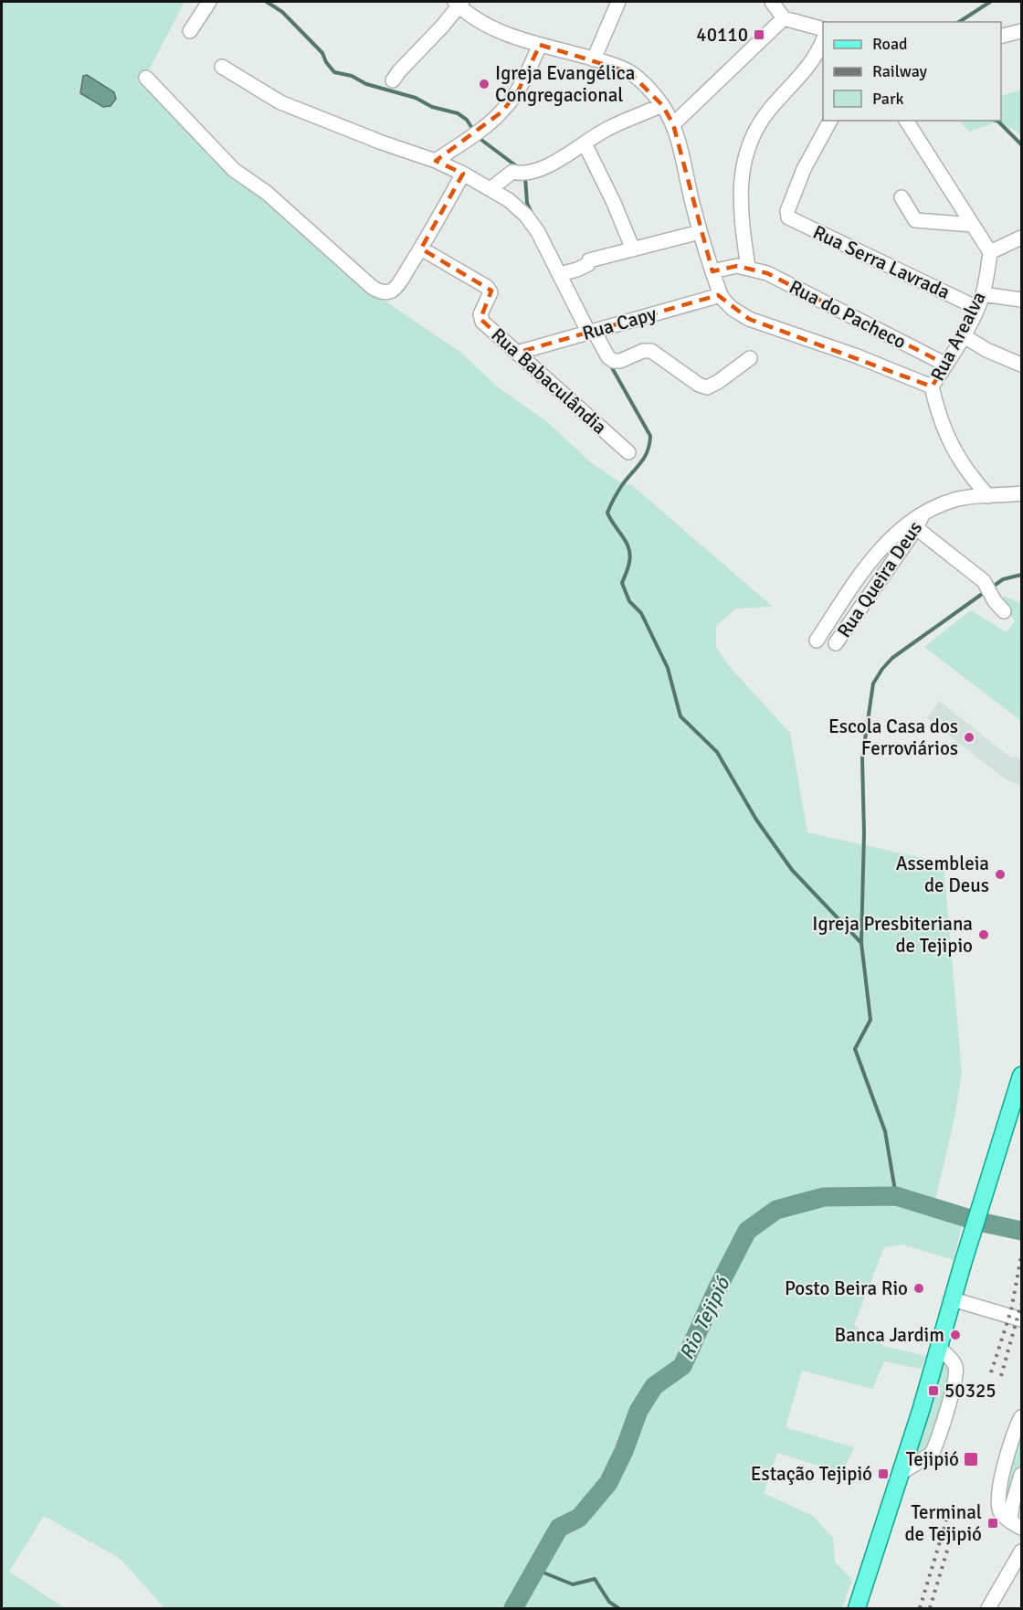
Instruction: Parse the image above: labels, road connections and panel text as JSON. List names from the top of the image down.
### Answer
{
  "streets": {
    "street": [
      "Rua Serra Lavrada",
      "Rua do Pacheco",
      "Rua Capy",
      "Rua Arealva",
      "Rua Babaculândia",
      "Rua Queira Deus"
    ]
  },
  "crossings": [
    ["Rua Serra Lavrada", "Rua Arealva"],
    ["Rua do Pacheco", "Rua Arealva"],
    ["Rua Capy", "Rua Babaculândia"],
    ["Rua Arealva", "Rua Queira Deus"]
  ],
  "water": ["Rio Tejipió"],
  "places": {
    "transit": [
      "40110",
      "50325",
      "Tejipió",
      "Estação Tejipió",
      "Terminal de Tejipió"
    ],
    "other": [
      "Igreja Evangélica Congregacional",
      "Escola Casa dos Ferroviários",
      "Assembleia de Deus",
      "Igreja Presbiteriana de Tejipio",
      "Posto Beira Rio",
      "Banca Jardim"
    ]
  },
  "legend": ["Road", "Railway", "Park"]
}
